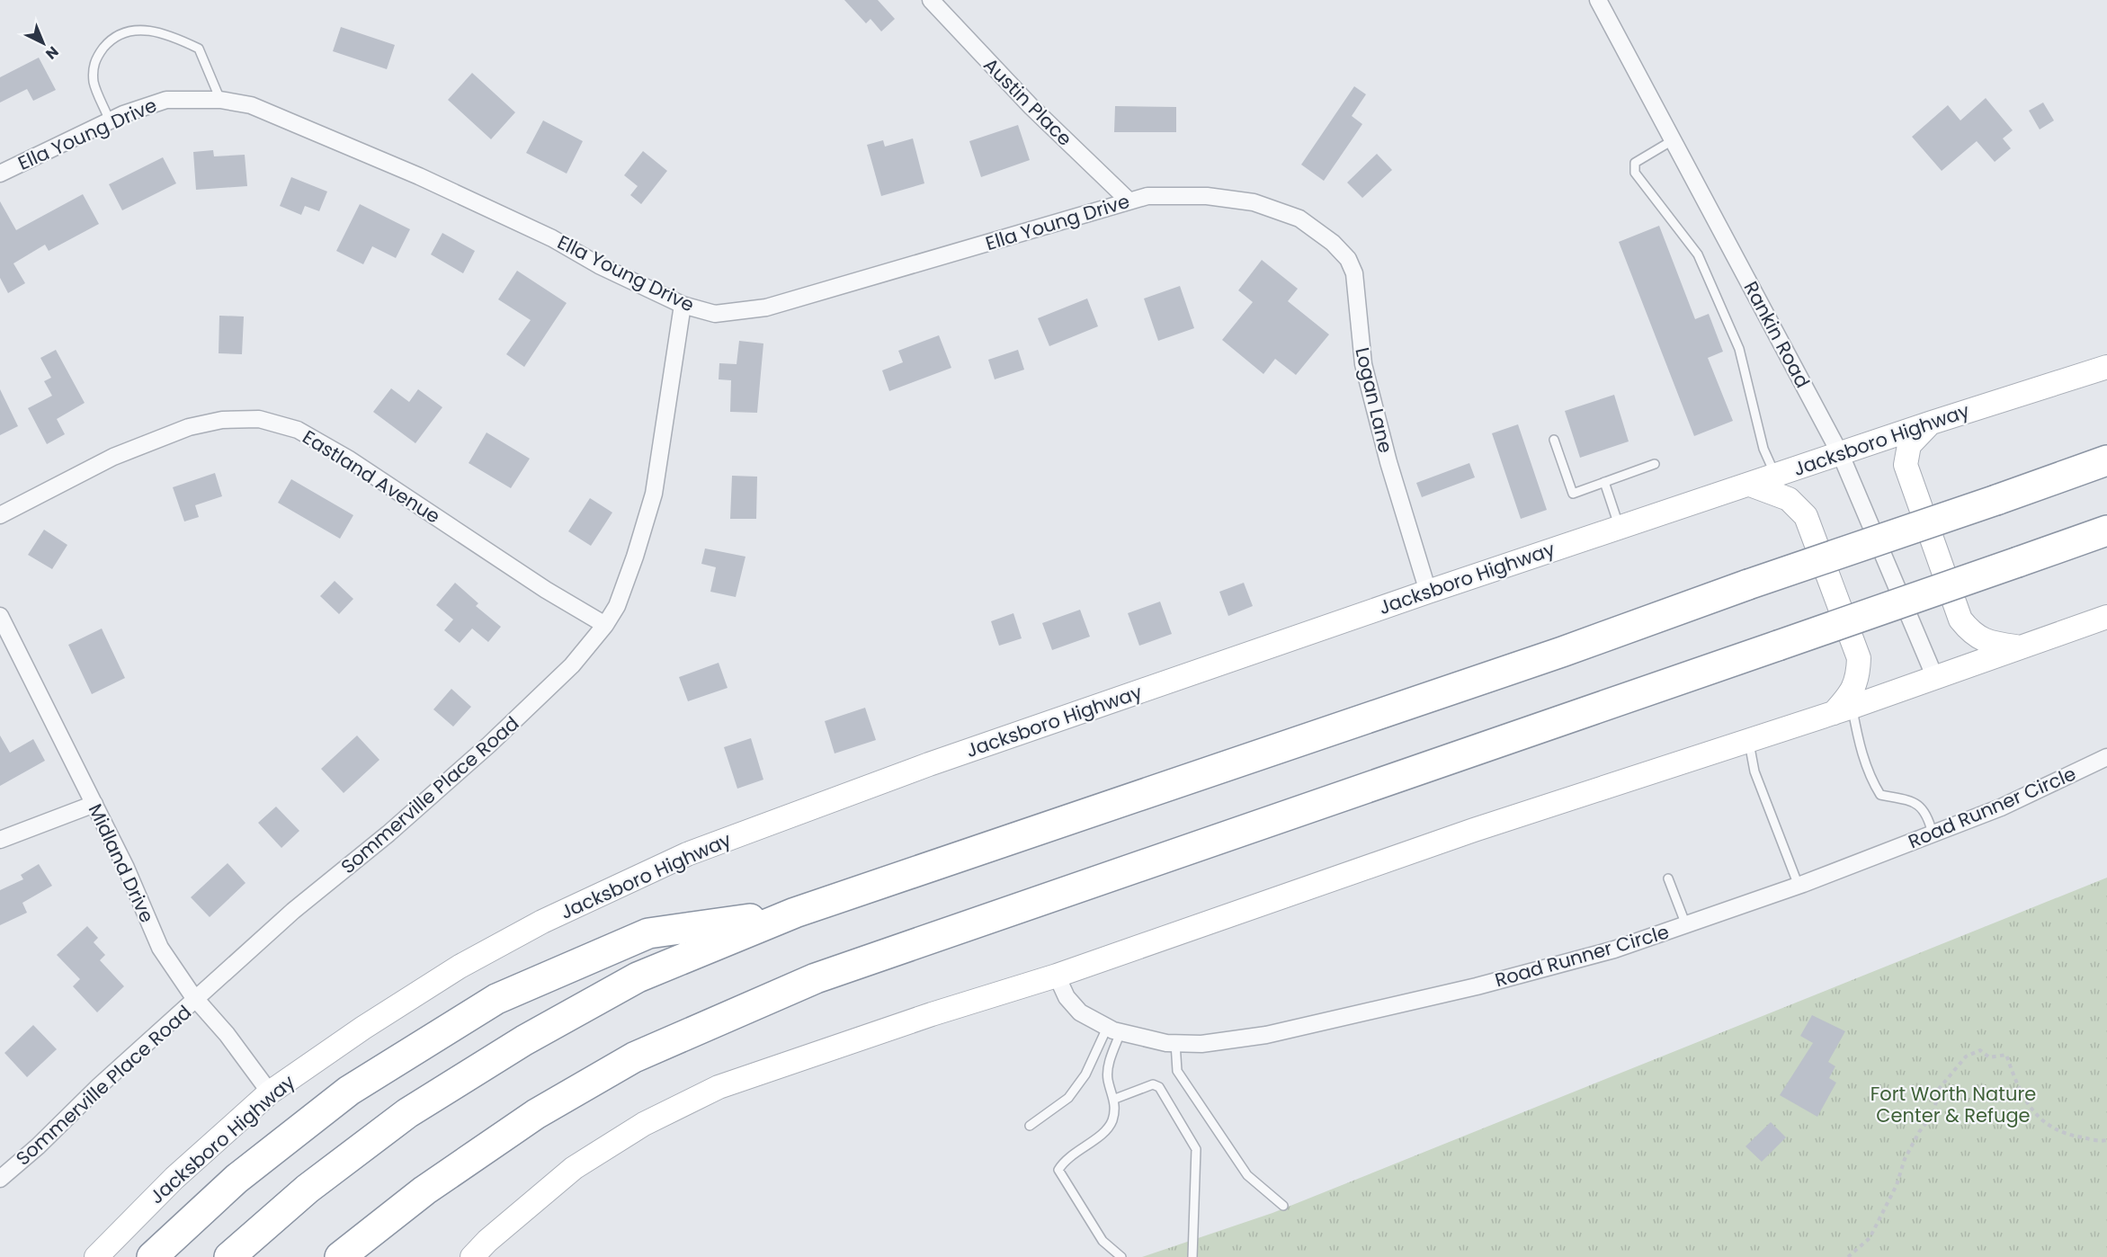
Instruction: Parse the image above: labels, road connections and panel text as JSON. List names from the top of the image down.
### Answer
{
  "streets": {
    "main road": ["Jacksboro Highway"],
    "street": [
      "Austin Place",
      "Ella Young Drive",
      "Rankin Road",
      "Logan Lane",
      "Eastland Avenue",
      "Sommerville Place Road",
      "Road Runner Circle",
      "Midland Drive"
    ]
  },
  "crossings": [
    ["Austin Place", "Ella Young Drive"],
    ["Ella Young Drive", "Logan Lane"],
    ["Ella Young Drive", "Sommerville Place Road"],
    ["Rankin Road", "Jacksboro Highway"],
    ["Logan Lane", "Jacksboro Highway"],
    ["Jacksboro Highway", "Midland Drive"],
    ["Eastland Avenue", "Sommerville Place Road"],
    ["Sommerville Place Road", "Midland Drive"]
  ],
  "parks": ["Fort Worth Nature Center & Refuge"],
  "north": "bottom right"
}
